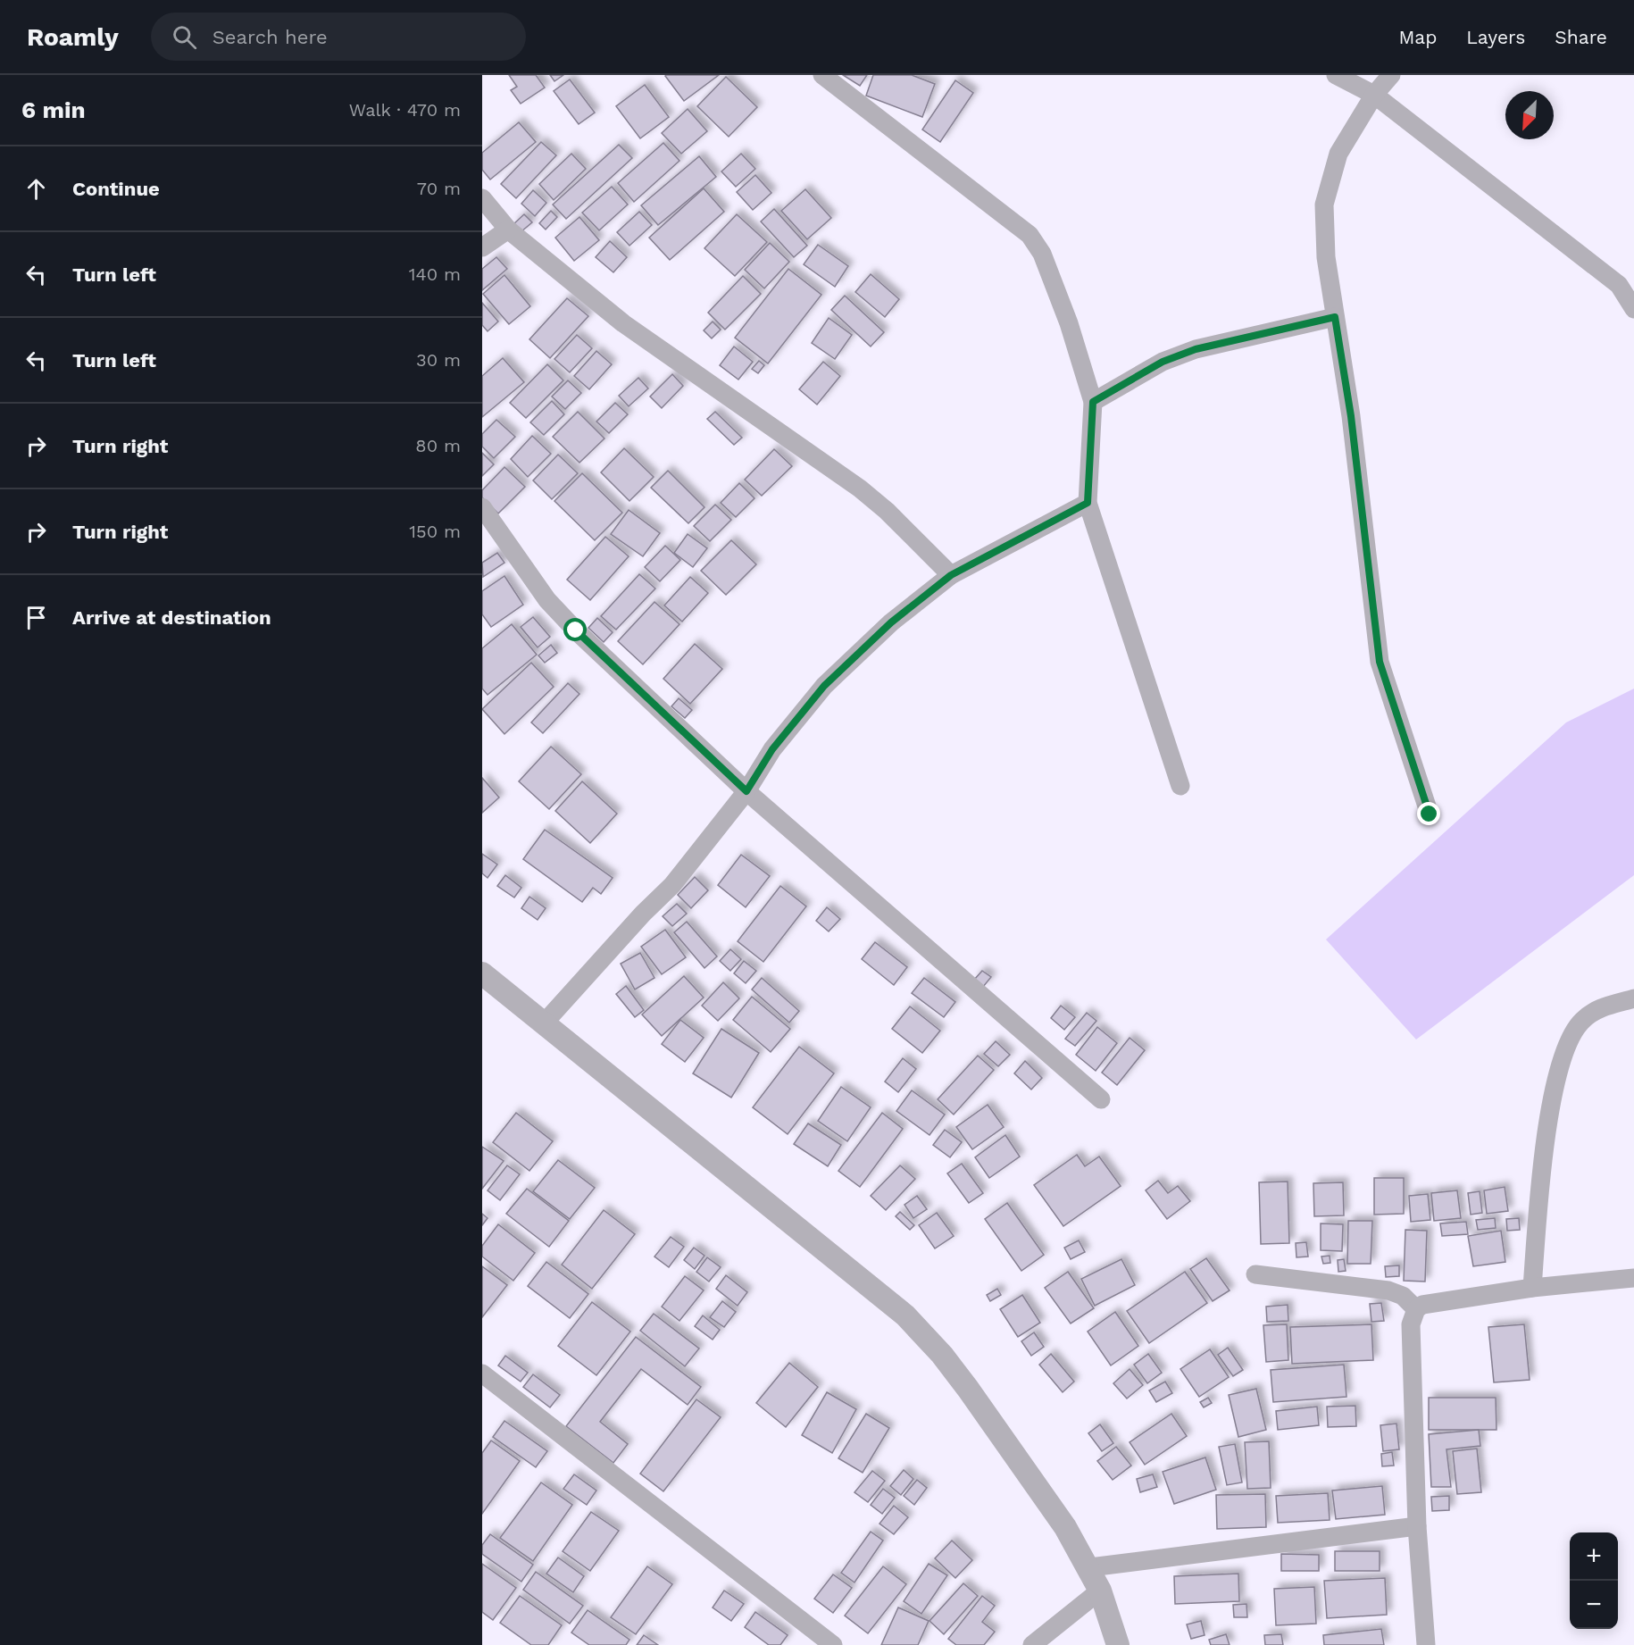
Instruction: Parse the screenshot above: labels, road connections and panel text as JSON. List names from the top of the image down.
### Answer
{
  "north": "bottom left",
  "page": {
    "header": "Roamly",
    "search": "Search here",
    "nav": ["Map", "Layers", "Share"],
    "heading": ["6 min", "Walk · 470 m"],
    "list": [
      ["Continue", "70 m"],
      ["Turn left", "140 m"],
      ["Turn left", "30 m"],
      ["Turn right", "80 m"],
      ["Turn right", "150 m"],
      "Arrive at destination"
    ],
    "map_buttons": ["+", "−"]
  }
}
